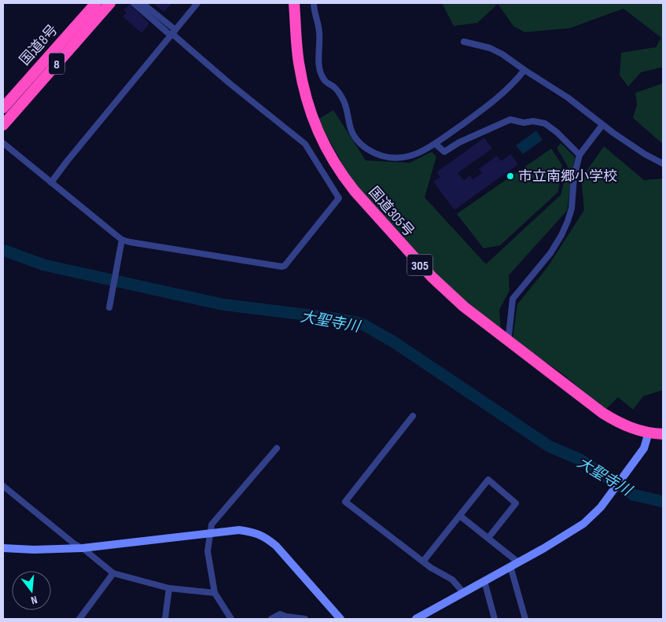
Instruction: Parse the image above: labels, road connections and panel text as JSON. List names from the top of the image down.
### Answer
{
  "streets": {
    "highway": [
      "国道8号",
      "8",
      "国道305号",
      "305"
    ]
  },
  "water": ["大聖寺川"],
  "places": ["市立南郷小学校"],
  "north": "bottom"
}
